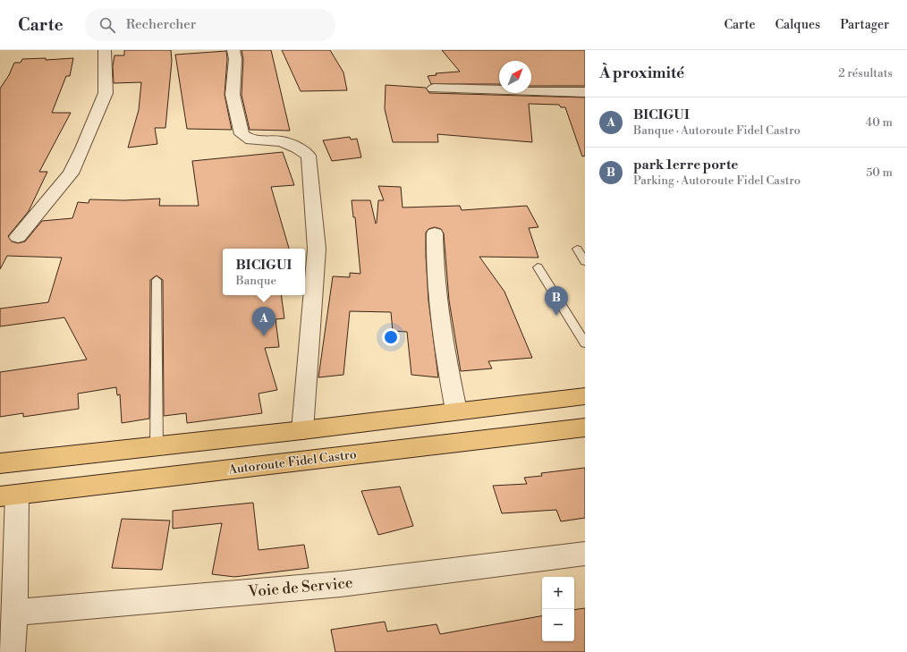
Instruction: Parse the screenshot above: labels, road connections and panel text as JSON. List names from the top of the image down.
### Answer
{
  "streets": {
    "highway": ["Autoroute Fidel Castro"],
    "street": ["Voie de Service"]
  },
  "north": "top right",
  "page": {
    "header": "Carte",
    "search": "Rechercher",
    "nav": ["Carte", "Calques", "Partager"],
    "heading": ["À proximité", "2 résultats"],
    "list": [
      {
        "mark": "A",
        "name": "BICIGUI",
        "note": "Banque · Autoroute Fidel Castro",
        "value": "40 m"
      },
      {
        "mark": "B",
        "name": "park 1erre porte",
        "note": "Parking · Autoroute Fidel Castro",
        "value": "50 m"
      }
    ],
    "popup": ["BICIGUI", "Banque"],
    "pins": ["B", "A"],
    "map_buttons": ["+", "−"]
  }
}
